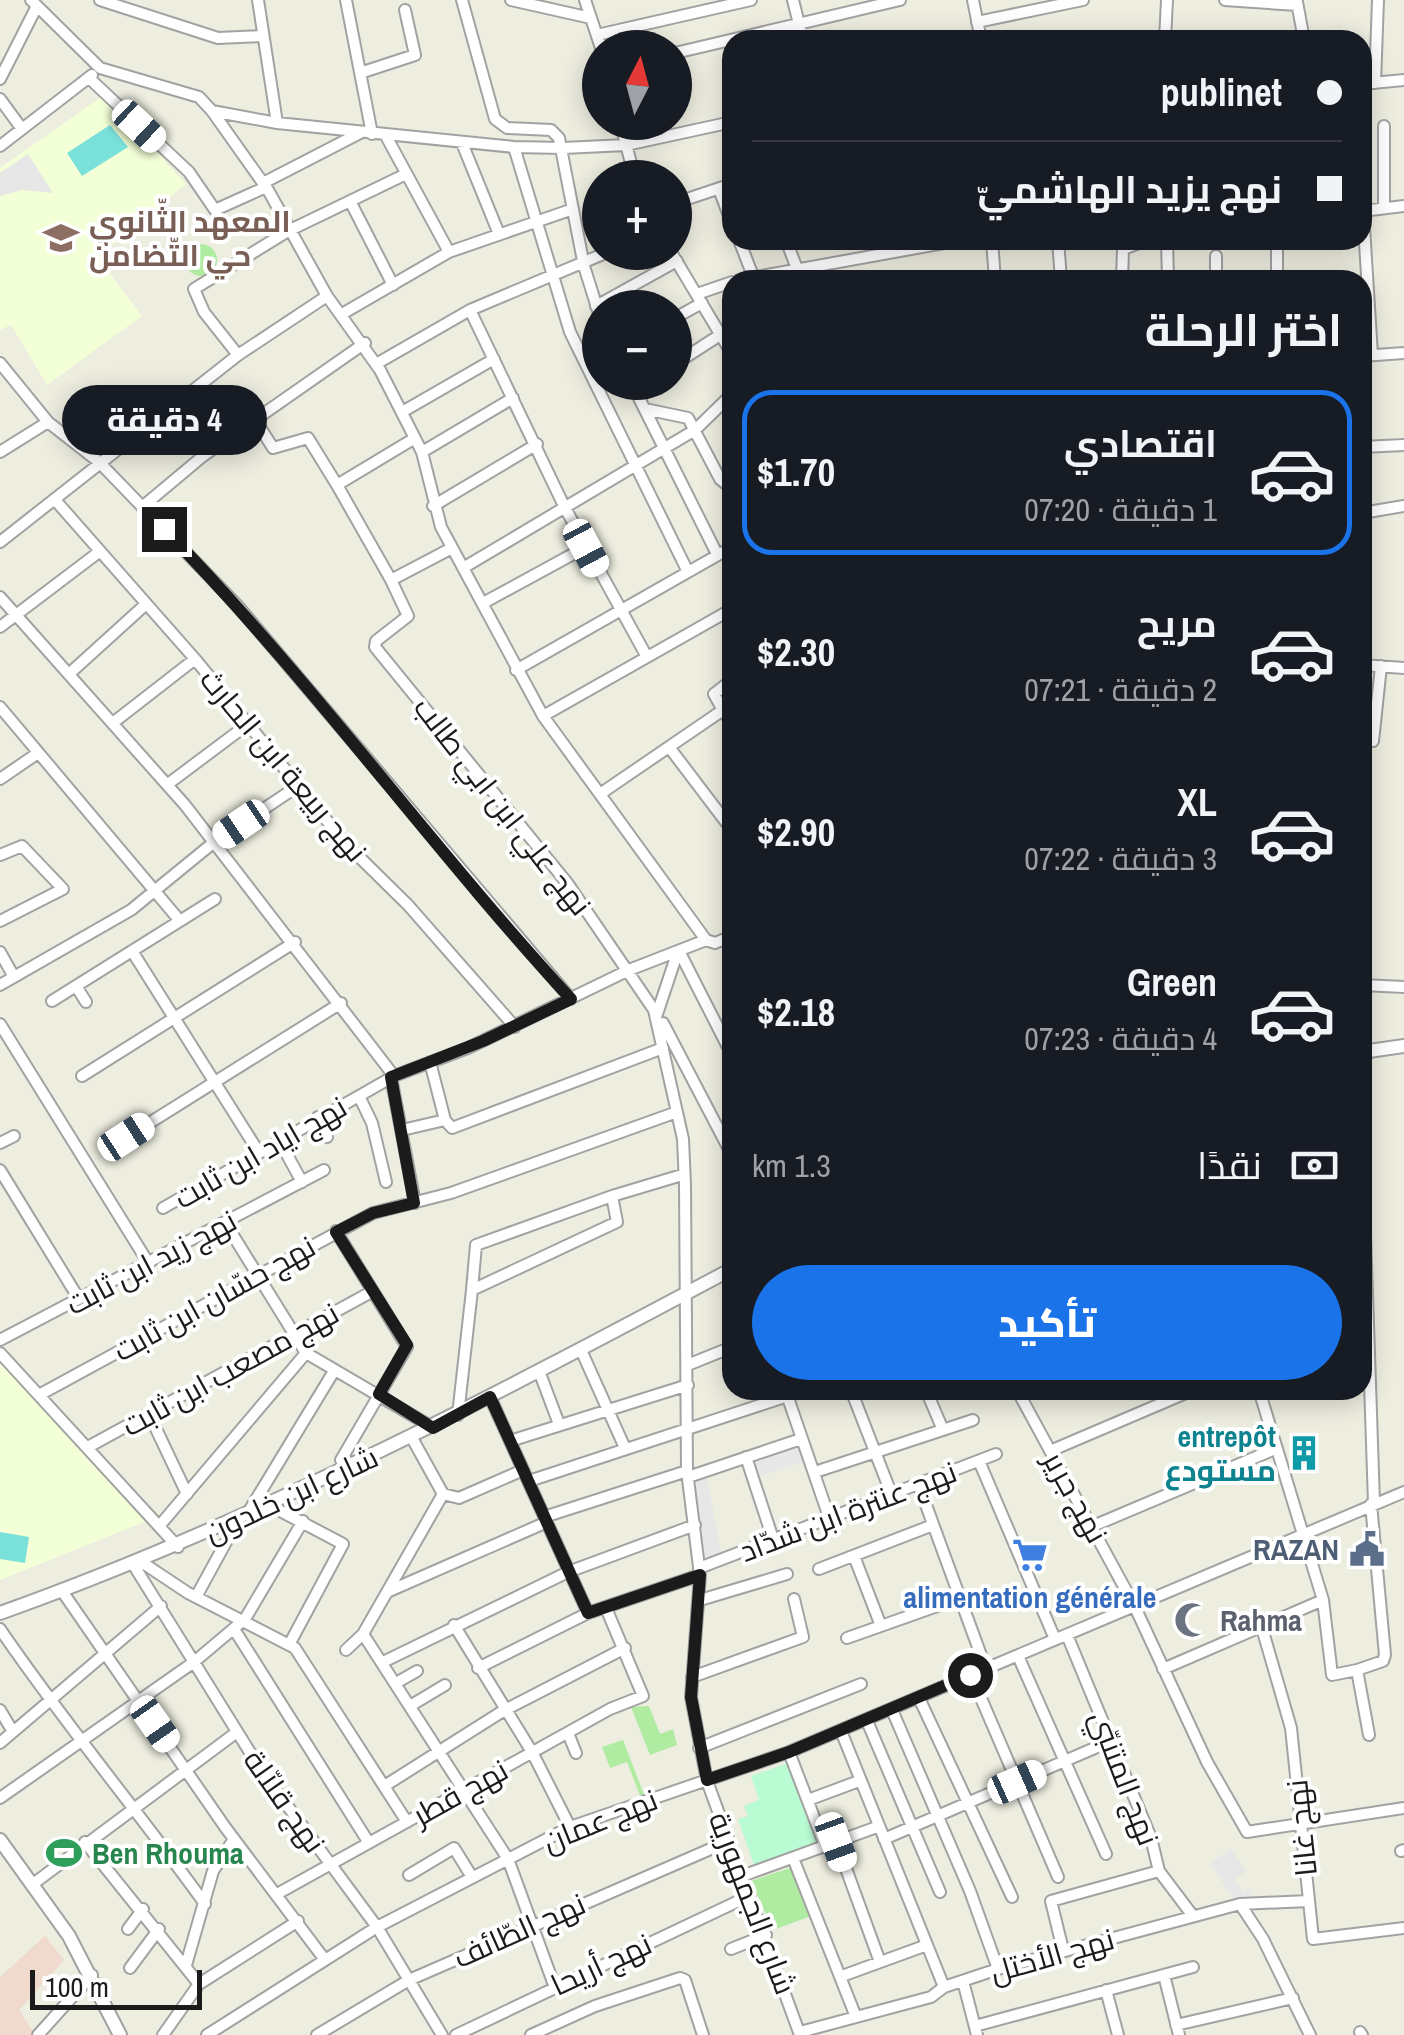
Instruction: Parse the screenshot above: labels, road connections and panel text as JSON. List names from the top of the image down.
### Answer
{
  "streets": {
    "street": [
      "نهج ربيعة ابن الحارث",
      "نهج علي ابن ابي طالب",
      "نهج اياد ابن ثابت",
      "نهج زيد ابن ثابت",
      "نهج حسّان ابن ثابت",
      "نهج مصعب ابن ثابت",
      "شارع ابن خلدون",
      "نهج جرير",
      "نهج عنترة ابن شدّاد",
      "نهج المتنبّي",
      "نهج قطر",
      "نهج قلاّلة",
      "نهج عمان",
      "نهج غانا",
      "شارع الجمهورية",
      "نهج الطّائف",
      "نهج الأختل",
      "نهج أريحا"
    ]
  },
  "crossings": [
    ["نهج ربيعة ابن الحارث", "نهج اياد ابن ثابت"],
    ["نهج علي ابن ابي طالب", "نهج اياد ابن ثابت"],
    ["نهج علي ابن ابي طالب", "شارع الجمهورية"],
    ["نهج حسّان ابن ثابت", "شارع الجمهورية"],
    ["شارع ابن خلدون", "نهج قلاّلة"],
    ["شارع ابن خلدون", "شارع الجمهورية"],
    ["نهج جرير", "نهج عمان"],
    ["نهج جرير", "نهج غانا"],
    ["نهج عنترة ابن شدّاد", "نهج المتنبّي"],
    ["نهج عنترة ابن شدّاد", "شارع الجمهورية"],
    ["نهج المتنبّي", "نهج عمان"],
    ["نهج المتنبّي", "نهج الأختل"],
    ["نهج قطر", "نهج قلاّلة"],
    ["نهج قلاّلة", "نهج عمان"],
    ["نهج قلاّلة", "نهج الطّائف"],
    ["نهج عمان", "شارع الجمهورية"],
    ["نهج غانا", "نهج الأختل"],
    ["شارع الجمهورية", "نهج الطّائف"],
    ["شارع الجمهورية", "نهج الأختل"],
    ["شارع الجمهورية", "نهج أريحا"]
  ],
  "places": {
    "school or university": ["المعهد الثّانوي حي التّضامن"],
    "building": ["entrepôt مستودع"],
    "public building": ["RAZAN"],
    "supermarket": ["alimentation générale"],
    "mosque": ["Rahma"],
    "sports": ["Ben Rhouma"]
  },
  "scale_bar": "100 m",
  "north": "top",
  "page": {
    "map_buttons": ["+", "−"],
    "banner": ["publinet", "نهج يزيد الهاشميّ"],
    "heading": "اختر الرحلة",
    "bubble": "4 دقيقة",
    "list": [
      {
        "name": "اقتصادي",
        "note": "1 دقيقة · 07:20",
        "value": "$1.70"
      },
      {
        "name": "مريح",
        "note": "2 دقيقة · 07:21",
        "value": "$2.30"
      },
      {
        "name": "XL",
        "note": "3 دقيقة · 07:22",
        "value": "$2.90"
      },
      {
        "name": "Green",
        "note": "4 دقيقة · 07:23",
        "value": "$2.18"
      }
    ],
    "pay": ["نقدًا", "1.3 km"],
    "buttons": "تأكيد",
    "scale": "100 m"
  }
}
